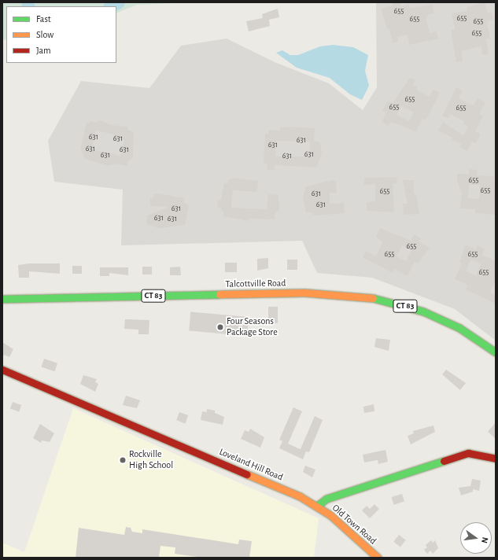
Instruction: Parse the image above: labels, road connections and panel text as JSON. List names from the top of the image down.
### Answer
{
  "streets": {
    "street": [
      "Talcottville Road",
      "CT 83",
      "Loveland Hill Road",
      "Old Town Road"
    ]
  },
  "crossings": [
    ["Loveland Hill Road", "Old Town Road"]
  ],
  "places": ["Four Seasons Package Store", "Rockville High School"],
  "house_numbers": [
    "655",
    "655",
    "655",
    "655",
    "655",
    "655",
    "655",
    "655",
    "631",
    "631",
    "631",
    "631",
    "631",
    "631",
    "631",
    "631",
    "631",
    "655",
    "655",
    "655",
    "631",
    "631",
    "631",
    "631",
    "631",
    "655",
    "655",
    "655",
    "655"
  ],
  "legend": ["Fast", "Slow", "Jam"],
  "north": "right"
}
